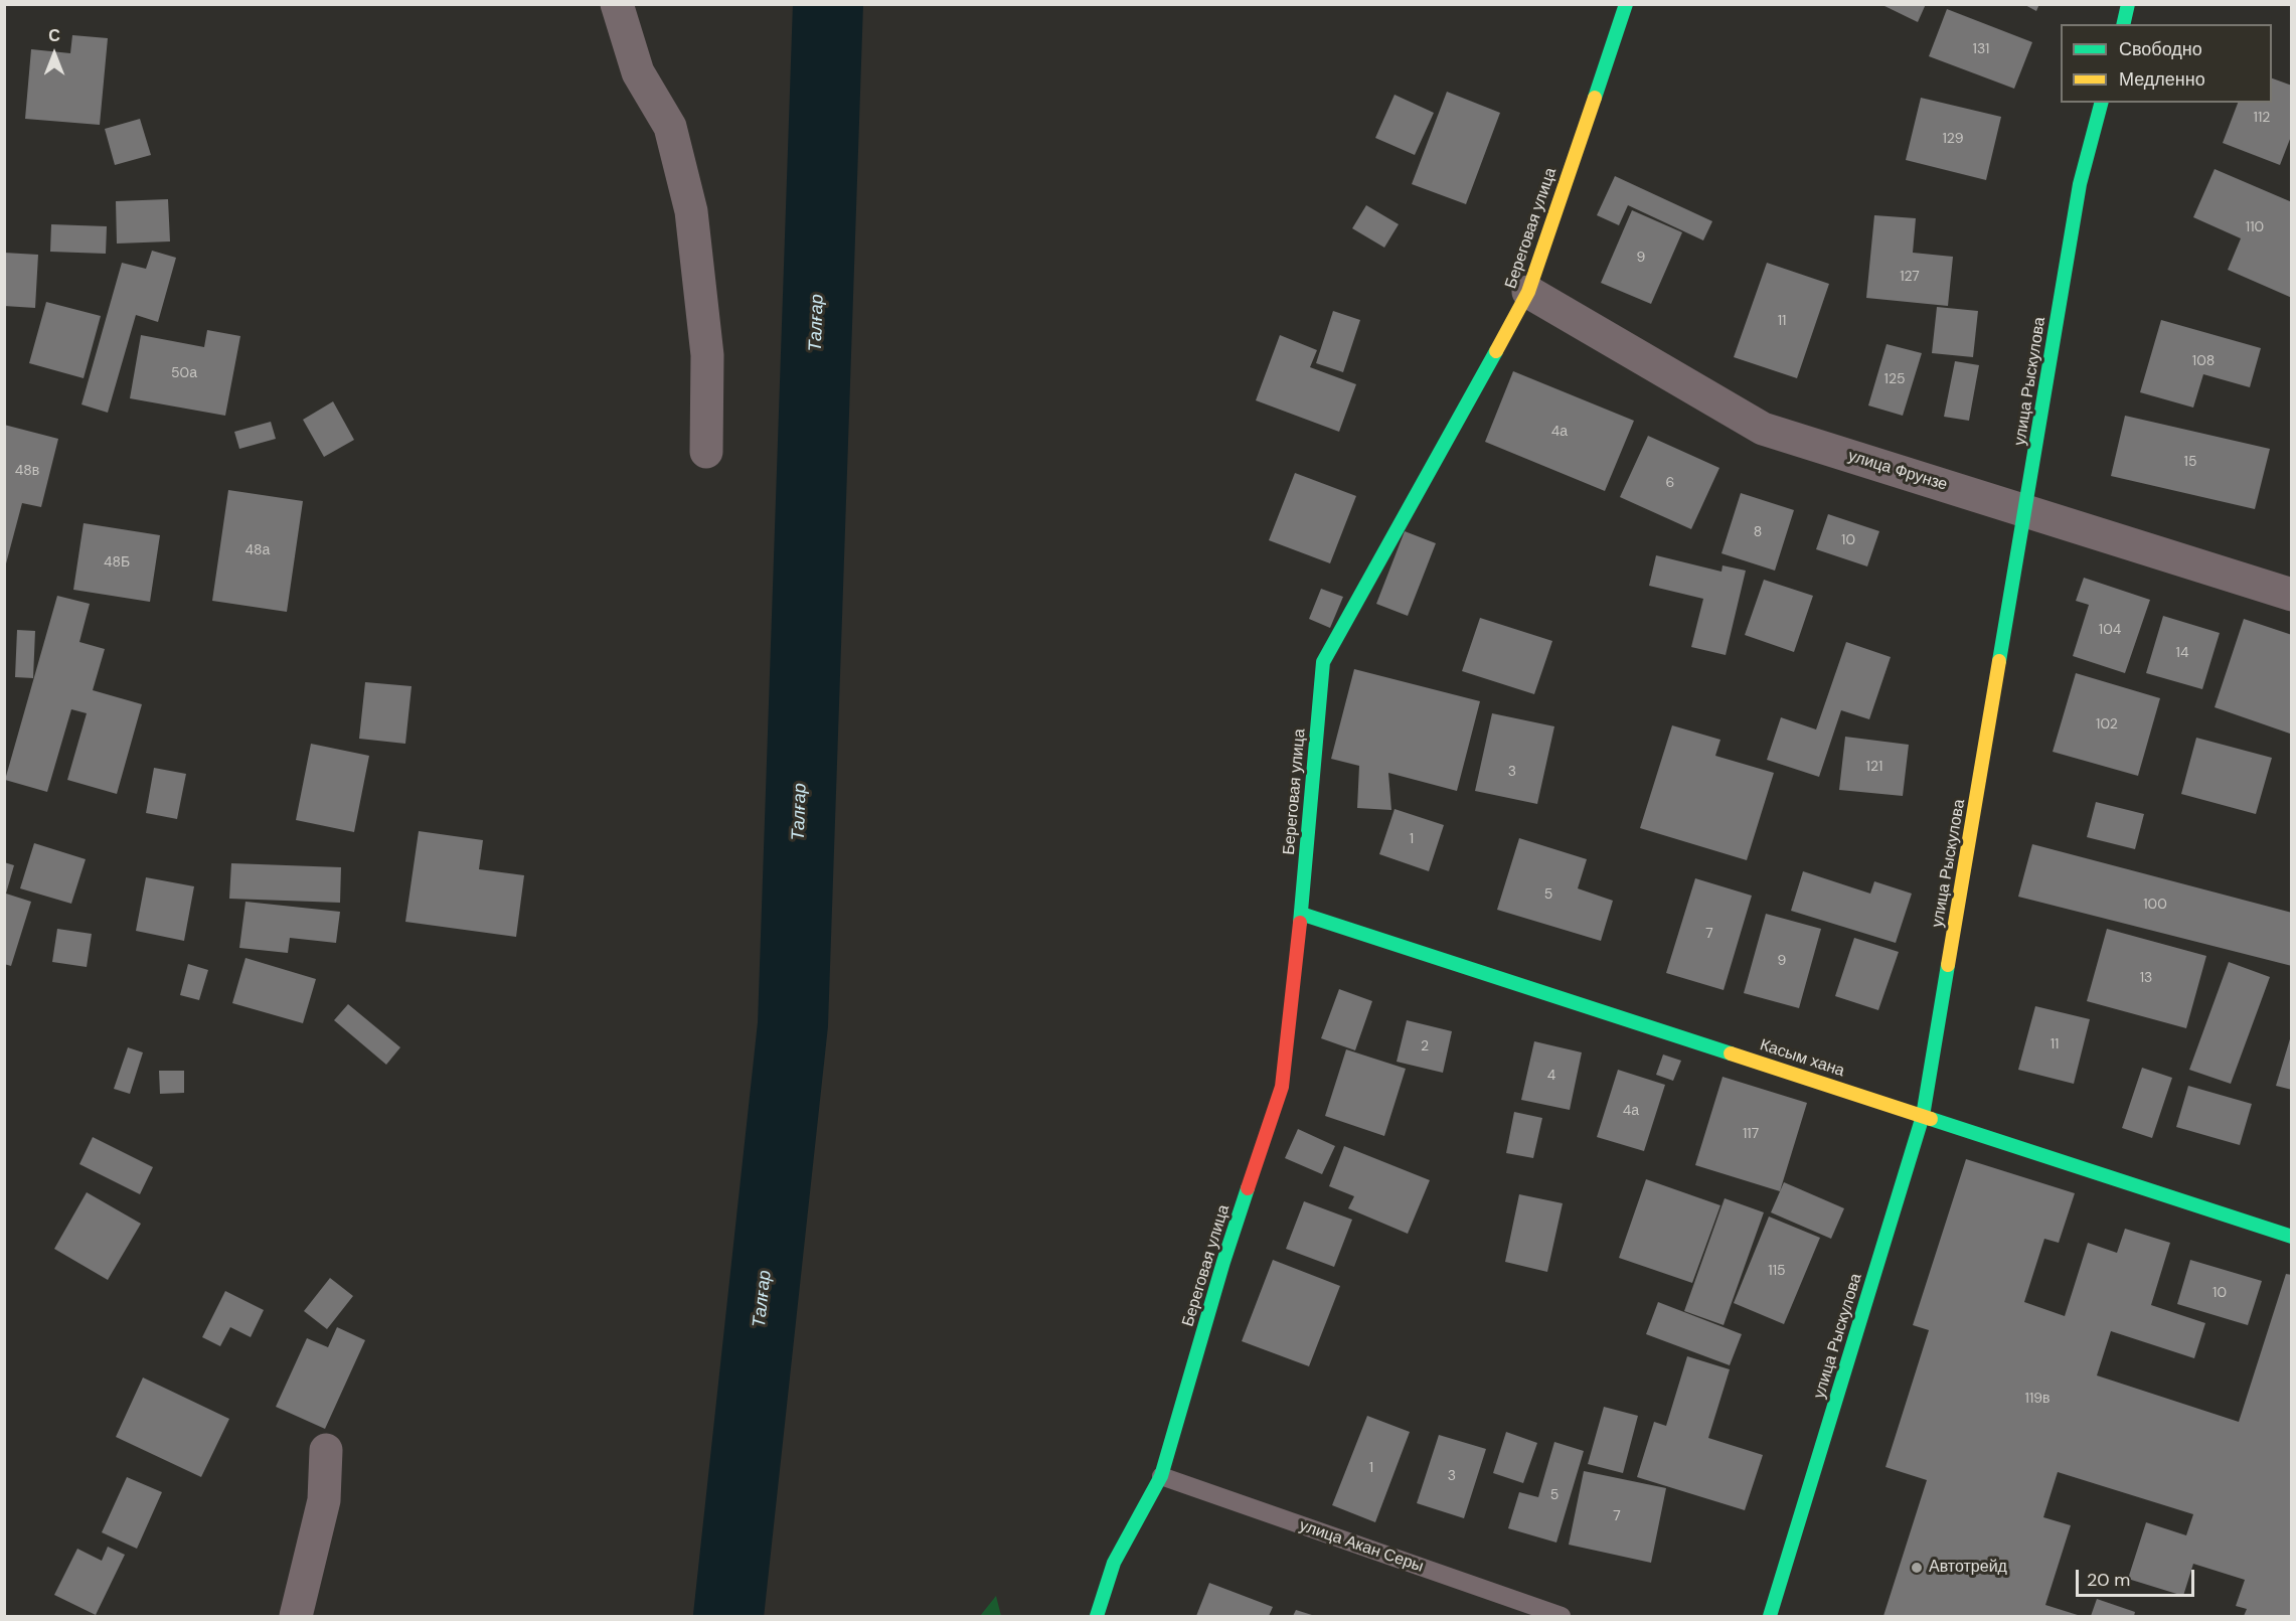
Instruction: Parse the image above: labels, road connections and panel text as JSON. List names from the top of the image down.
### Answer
{
  "streets": {
    "street": [
      "Береговая улица",
      "улица Рыскулова",
      "улица Фрунзе",
      "Касым хана"
    ],
    "lane": ["улица Акан Серы"]
  },
  "crossings": [
    ["Береговая улица", "улица Фрунзе"],
    ["Береговая улица", "Касым хана"],
    ["Береговая улица", "улица Акан Серы"],
    ["улица Рыскулова", "улица Фрунзе"],
    ["улица Рыскулова", "Касым хана"]
  ],
  "water": ["Талғар"],
  "places": ["Автотрейд"],
  "house_numbers": [
    "131",
    "112",
    "129",
    "110",
    "9",
    "127",
    "11",
    "108",
    "50а",
    "125",
    "4а",
    "15",
    "48в",
    "6",
    "8",
    "10",
    "48а",
    "48Б",
    "104",
    "14",
    "102",
    "121",
    "3",
    "1",
    "5",
    "100",
    "7",
    "9",
    "13",
    "11",
    "2",
    "4",
    "4а",
    "117",
    "115",
    "10",
    "119в",
    "1",
    "3",
    "5",
    "7"
  ],
  "legend": ["Свободно", "Медленно"],
  "scale_bar": "20 m",
  "north": "top"
}
